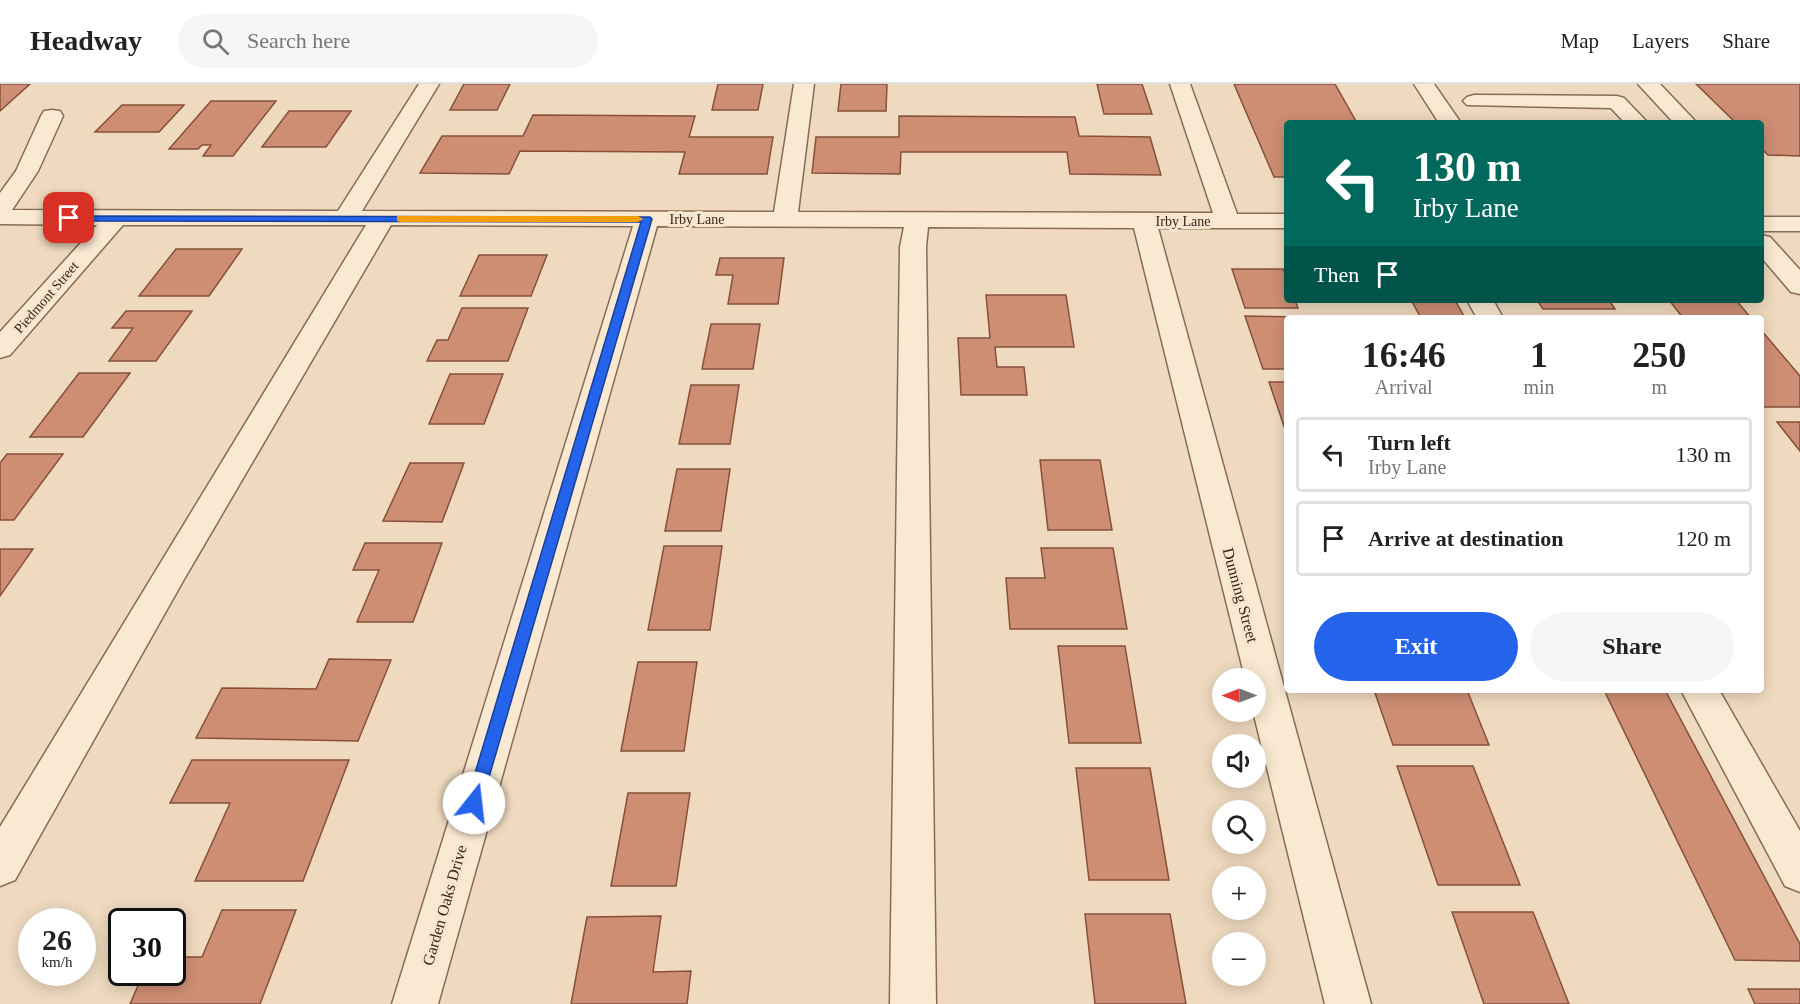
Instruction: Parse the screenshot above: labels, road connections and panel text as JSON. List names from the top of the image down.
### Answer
{
  "streets": {
    "street": [
      "Irby Lane",
      "Piedmont Street",
      "Dunning Street",
      "Garden Oaks Drive"
    ]
  },
  "crossings": [
    ["Irby Lane", "Piedmont Street"],
    ["Irby Lane", "Dunning Street"],
    ["Irby Lane", "Garden Oaks Drive"]
  ],
  "north": "left",
  "page": {
    "header": "Headway",
    "search": "Search here",
    "nav": ["Map", "Layers", "Share"],
    "turn": ["130 m", "Irby Lane"],
    "then": "Then",
    "eta": [
      "16:46",
      "Arrival",
      "1",
      "min",
      "250",
      "m"
    ],
    "list": [
      {
        "name": "Turn left",
        "note": "Irby Lane",
        "value": "130 m"
      },
      {
        "name": "Arrive at destination",
        "value": "120 m"
      }
    ],
    "buttons": ["Exit", "Share"],
    "map_buttons": ["+", "−"],
    "speed": "26 km/h",
    "limit": "30"
  }
}
